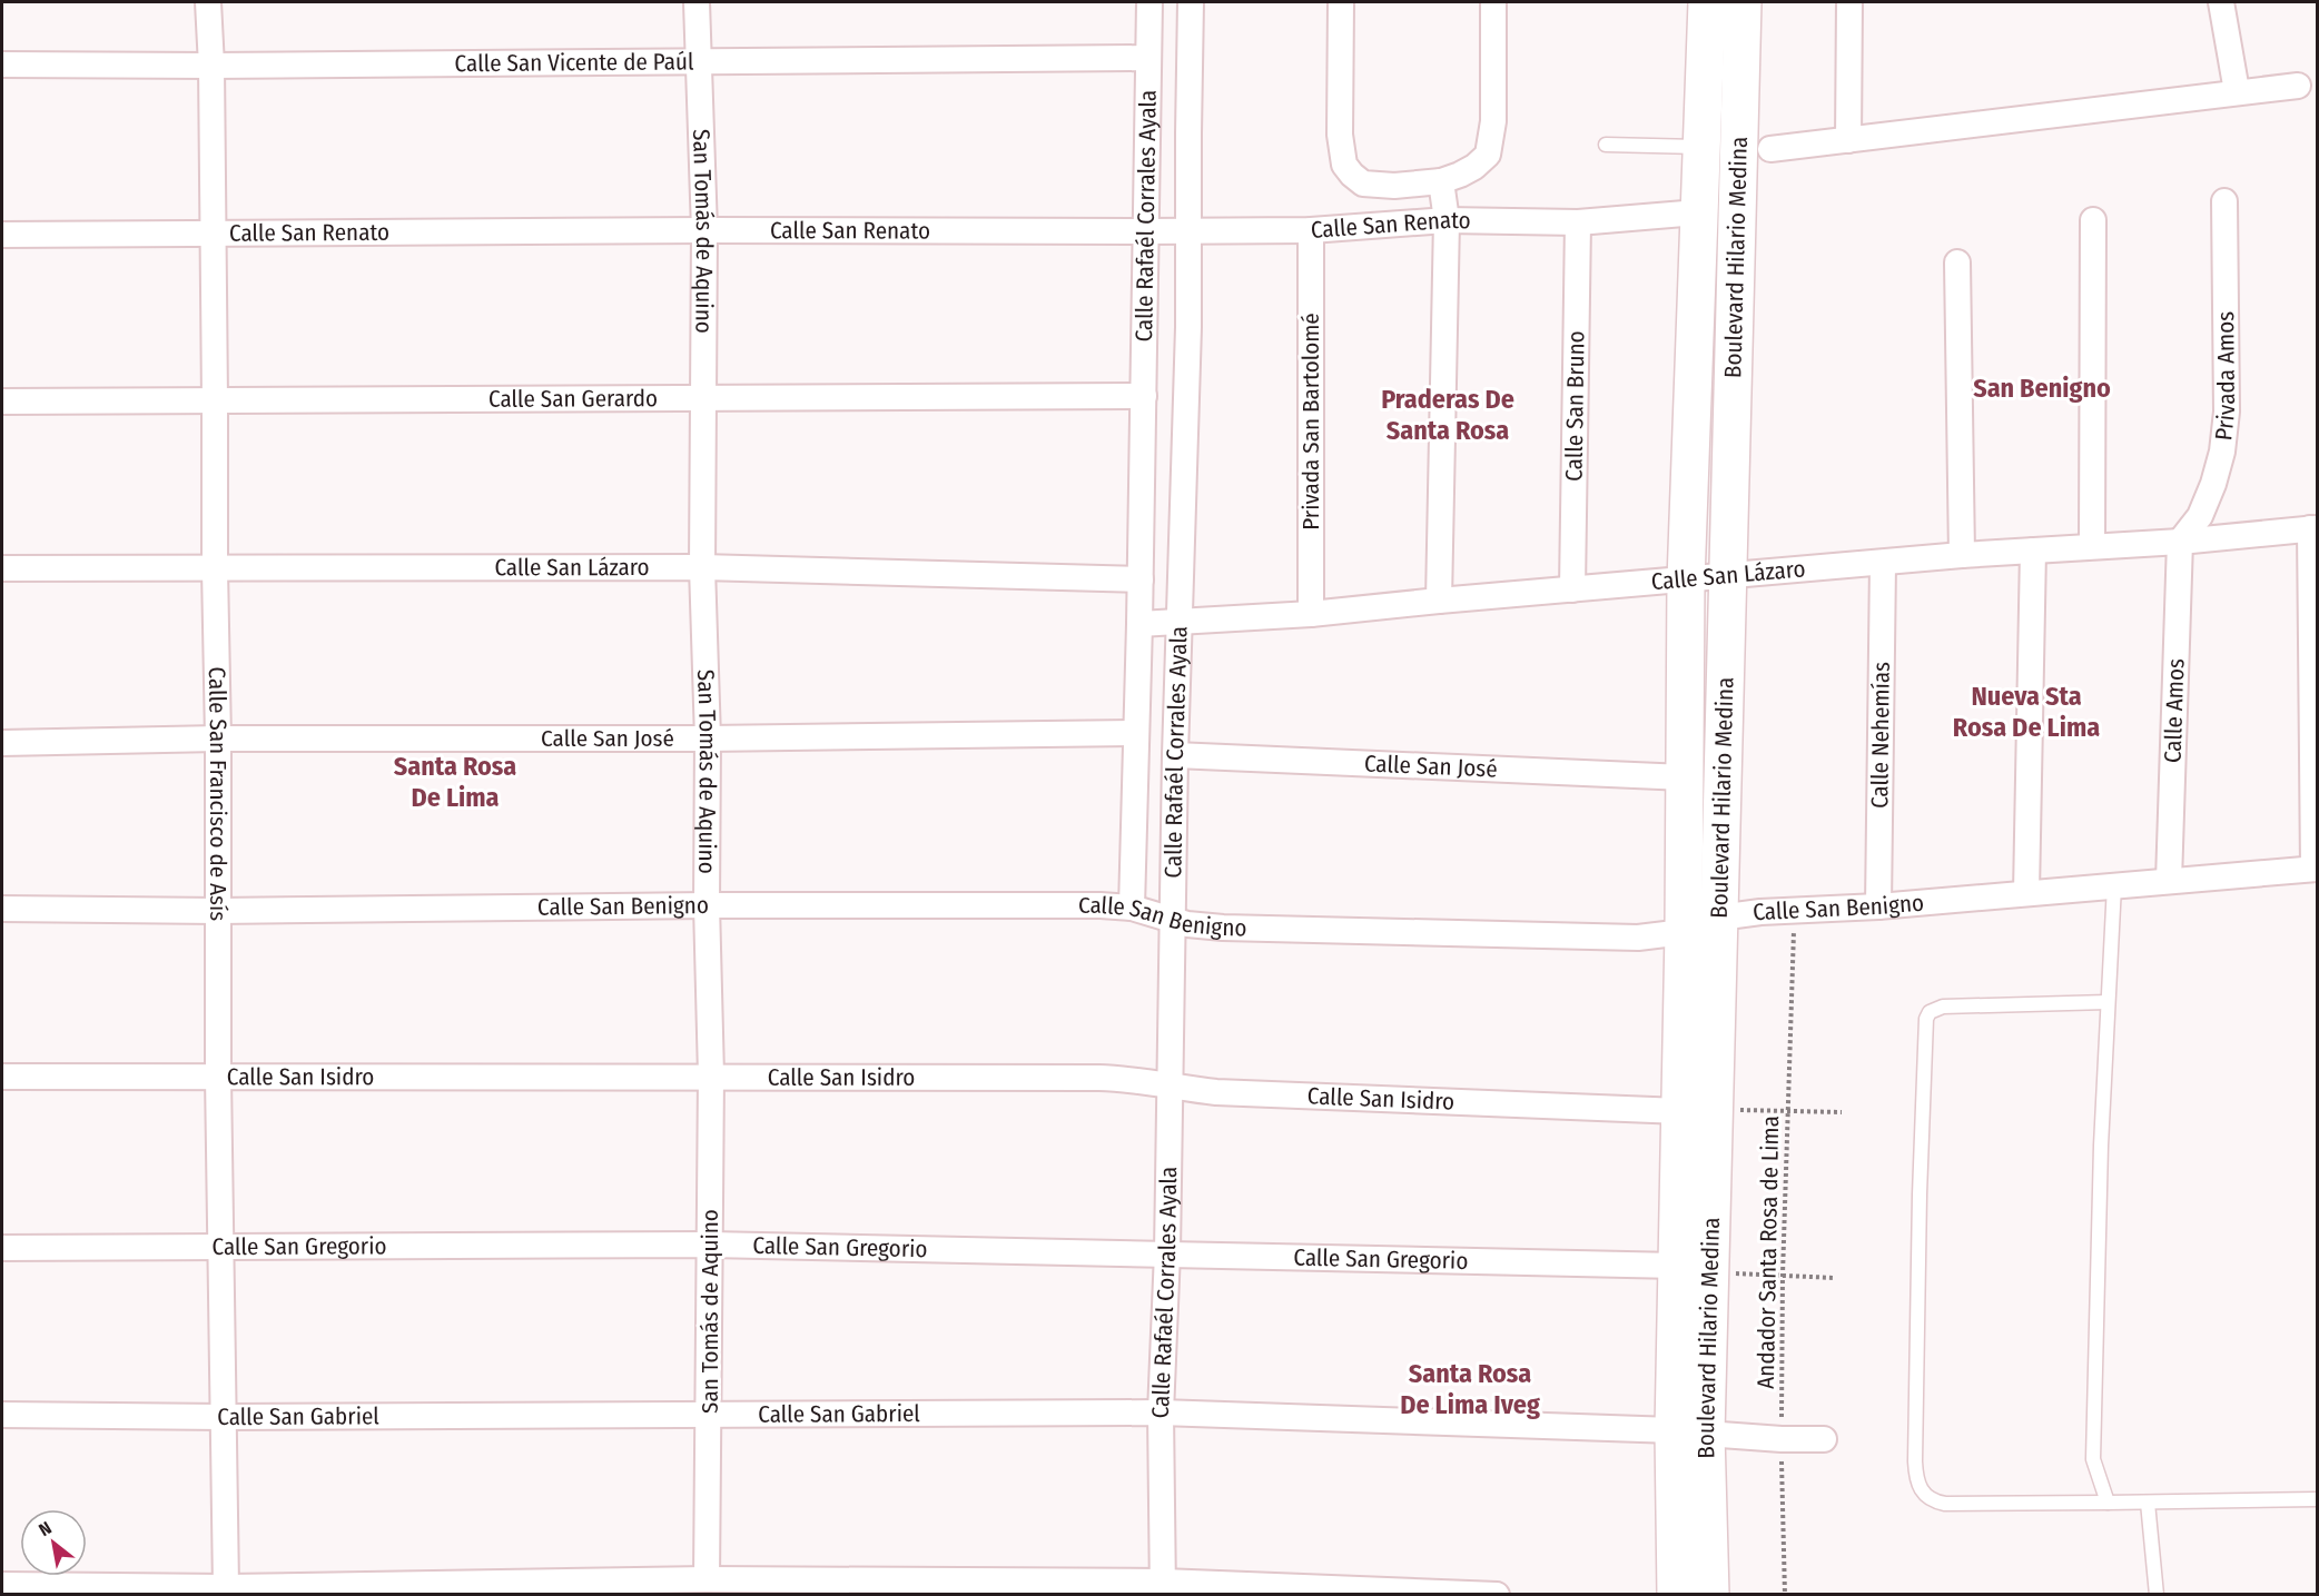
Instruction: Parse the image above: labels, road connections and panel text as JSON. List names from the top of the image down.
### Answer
{
  "streets": {
    "main road": ["Boulevard Hilario Medina"],
    "street": [
      "Calle San Vicente de Paúl",
      "Calle Rafaél Corrales Ayala",
      "Calle San Renato",
      "San Tomás de Aquino",
      "Privada Amos",
      "Calle San Gerardo",
      "Calle San Bruno",
      "Privada San Bartolomé",
      "Calle San Lázaro",
      "Calle Amos",
      "Calle Nehemías",
      "Calle San José",
      "Calle San Francisco de Asís",
      "Calle San Benigno",
      "Calle San Isidro",
      "Calle San Gregorio",
      "Calle San Gabriel"
    ],
    "path": ["Andador Santa Rosa de Lima"]
  },
  "crossings": [
    ["Calle San Vicente de Paúl", "Calle Rafaél Corrales Ayala"],
    ["Calle San Vicente de Paúl", "San Tomás de Aquino"],
    ["Calle San Vicente de Paúl", "Calle San Francisco de Asís"],
    ["Calle Rafaél Corrales Ayala", "Calle San Renato"],
    ["Calle Rafaél Corrales Ayala", "Calle San Gerardo"],
    ["Calle Rafaél Corrales Ayala", "Calle San Lázaro"],
    ["Calle Rafaél Corrales Ayala", "Calle San José"],
    ["Calle Rafaél Corrales Ayala", "Calle San Benigno"],
    ["Calle Rafaél Corrales Ayala", "Calle San Isidro"],
    ["Calle Rafaél Corrales Ayala", "Calle San Gregorio"],
    ["Calle Rafaél Corrales Ayala", "Calle San Gabriel"],
    ["Calle San Renato", "San Tomás de Aquino"],
    ["Calle San Renato", "Boulevard Hilario Medina"],
    ["Calle San Renato", "Calle San Bruno"],
    ["Calle San Renato", "Privada San Bartolomé"],
    ["Calle San Renato", "Calle San Francisco de Asís"],
    ["San Tomás de Aquino", "Calle San Gerardo"],
    ["San Tomás de Aquino", "Calle San Lázaro"],
    ["San Tomás de Aquino", "Calle San José"],
    ["San Tomás de Aquino", "Calle San Benigno"],
    ["San Tomás de Aquino", "Calle San Isidro"],
    ["San Tomás de Aquino", "Calle San Gregorio"],
    ["San Tomás de Aquino", "Calle San Gabriel"],
    ["Boulevard Hilario Medina", "Calle San Lázaro"],
    ["Boulevard Hilario Medina", "Calle San José"],
    ["Boulevard Hilario Medina", "Calle San Benigno"],
    ["Boulevard Hilario Medina", "Calle San Isidro"],
    ["Boulevard Hilario Medina", "Calle San Gregorio"],
    ["Boulevard Hilario Medina", "Calle San Gabriel"],
    ["Privada Amos", "Calle San Lázaro"],
    ["Privada Amos", "Calle Amos"],
    ["Calle San Gerardo", "Calle San Francisco de Asís"],
    ["Calle San Bruno", "Calle San Lázaro"],
    ["Privada San Bartolomé", "Calle San Lázaro"],
    ["Calle San Lázaro", "Calle Amos"],
    ["Calle San Lázaro", "Calle Nehemías"],
    ["Calle San Lázaro", "Calle San Francisco de Asís"],
    ["Calle Amos", "Calle San Benigno"],
    ["Calle Nehemías", "Calle San Benigno"],
    ["Calle San José", "Calle San Francisco de Asís"],
    ["Calle San Francisco de Asís", "Calle San Benigno"],
    ["Calle San Francisco de Asís", "Calle San Isidro"],
    ["Calle San Francisco de Asís", "Calle San Gregorio"],
    ["Calle San Francisco de Asís", "Calle San Gabriel"],
    ["Calle San Benigno", "Andador Santa Rosa de Lima"],
    ["Andador Santa Rosa de Lima", "Calle San Gabriel"]
  ],
  "districts": [
    "San Benigno",
    "Praderas De Santa Rosa",
    "Nueva Sta Rosa De Lima",
    "Santa Rosa De Lima",
    "Santa Rosa De Lima Iveg"
  ],
  "north": "top left"
}
